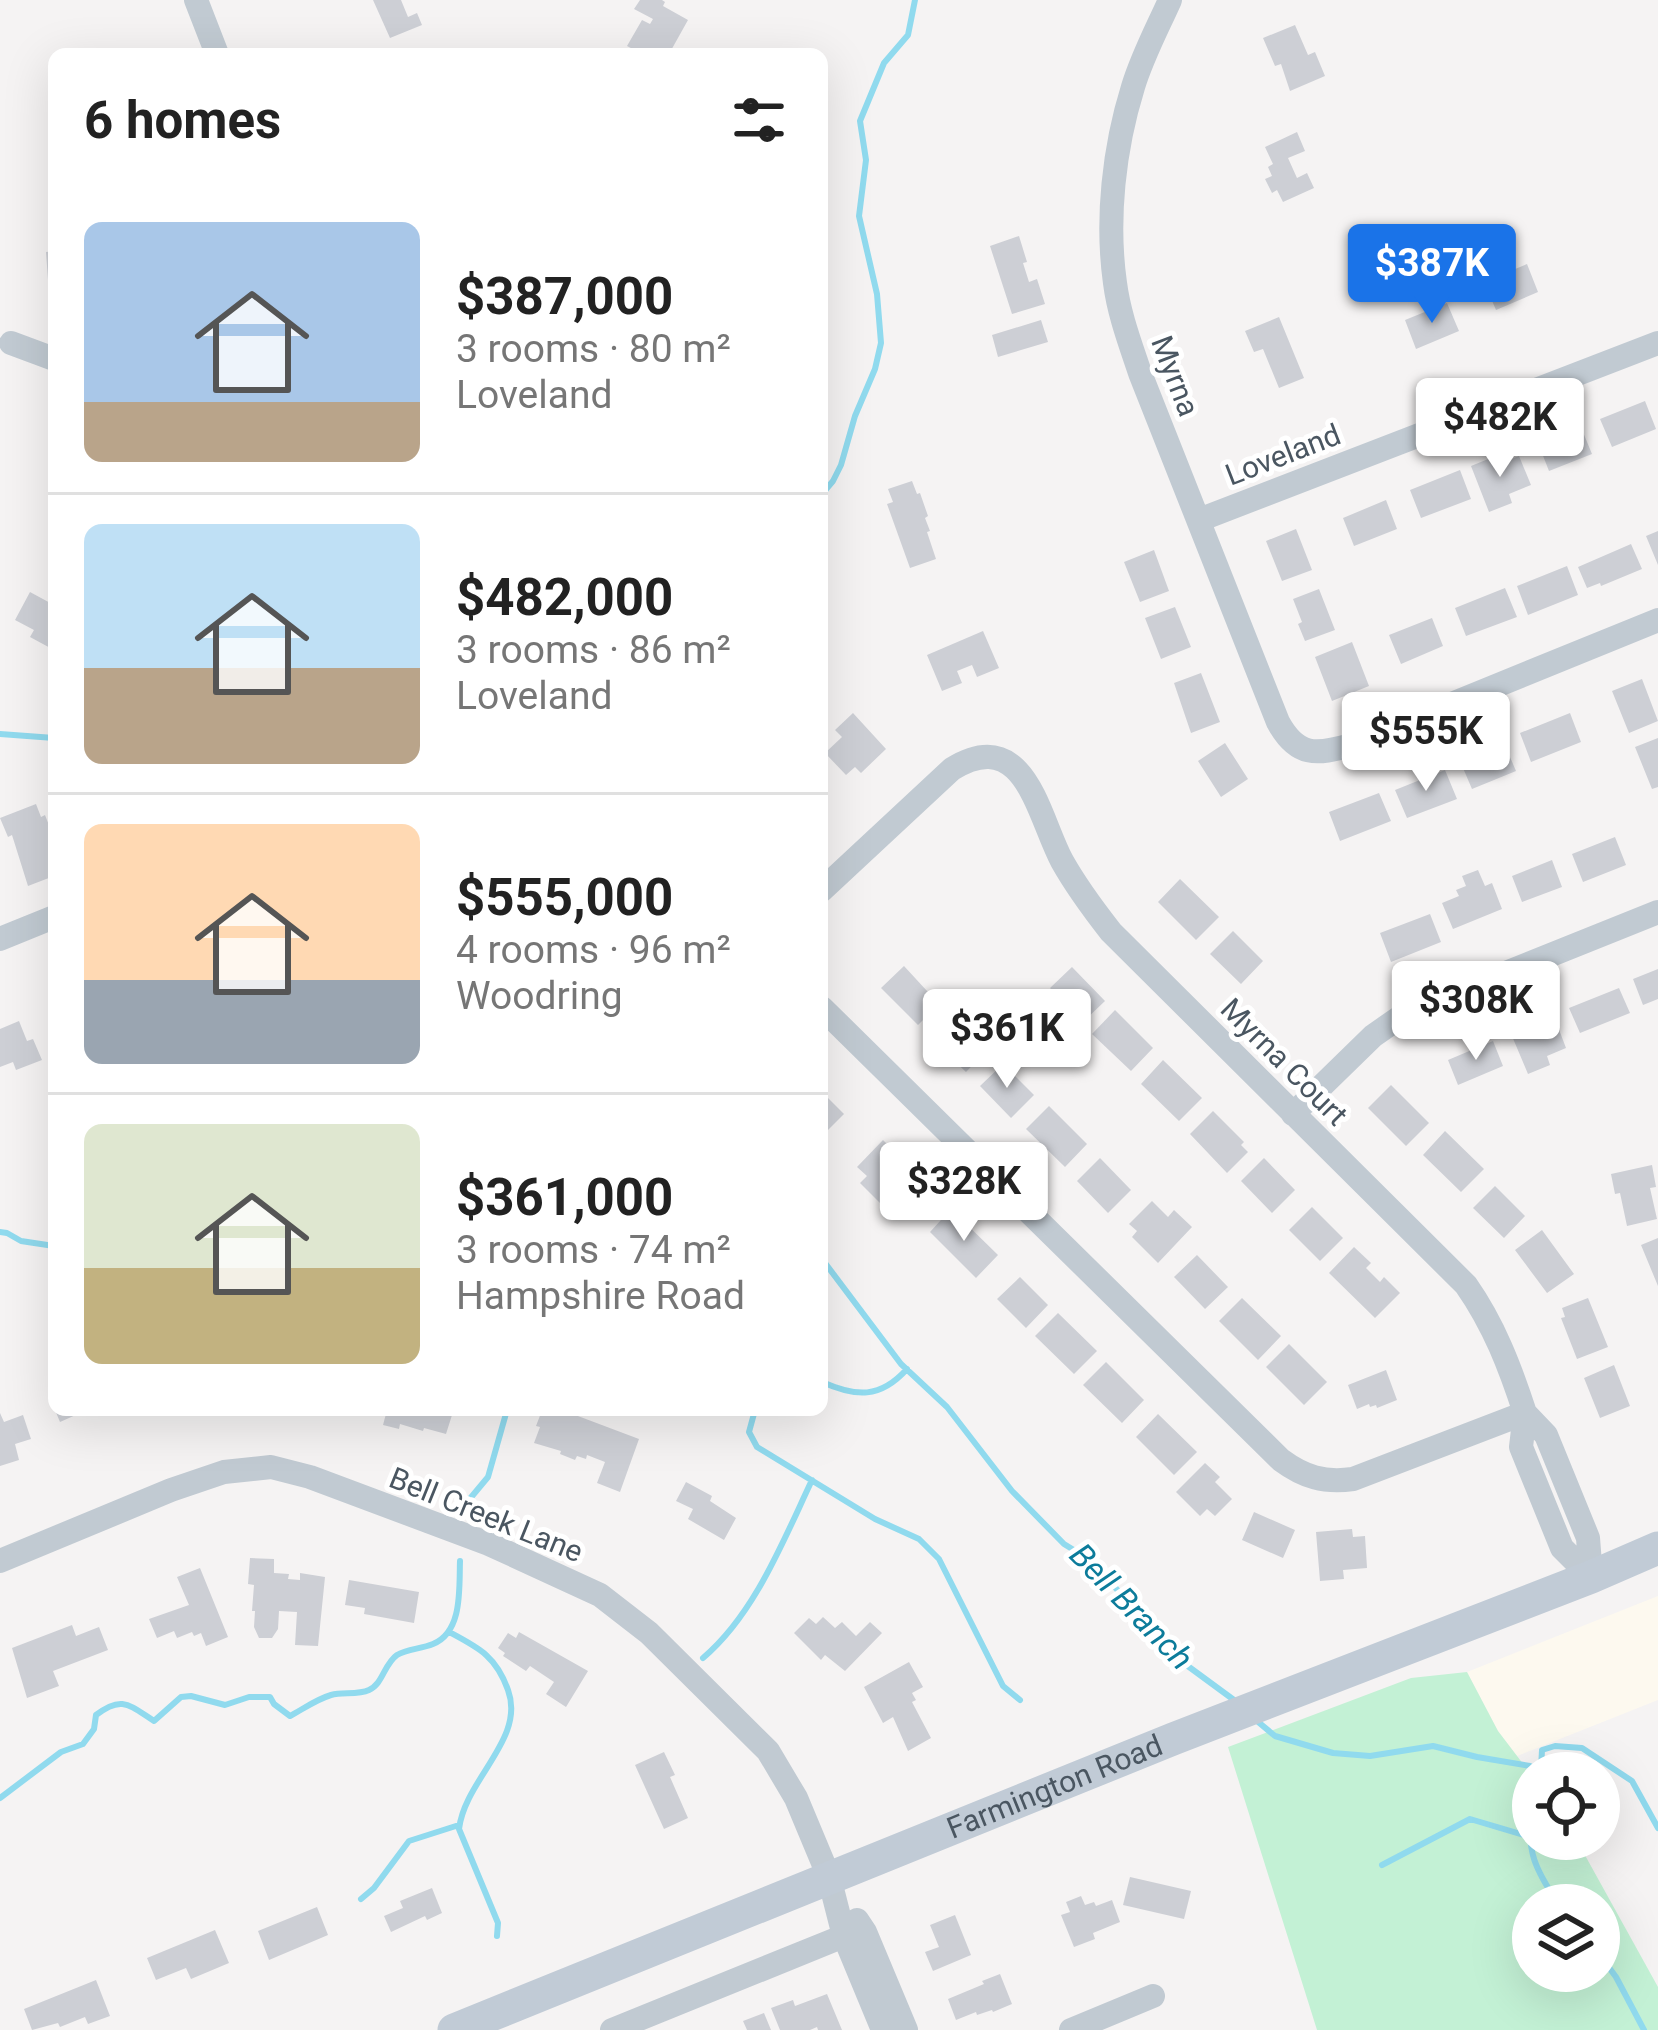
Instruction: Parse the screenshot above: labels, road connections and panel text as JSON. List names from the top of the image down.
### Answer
{
  "streets": {
    "main road": ["Farmington Road"],
    "street": [
      "Myrna",
      "Loveland",
      "Myrna Court",
      "Bell Creek Lane"
    ]
  },
  "crossings": [
    ["Myrna", "Loveland"],
    ["Myrna Court", "Farmington Road"],
    ["Bell Creek Lane", "Farmington Road"]
  ],
  "water": ["Bell Branch"],
  "page": {
    "heading": "6 homes",
    "list": [
      {
        "name": "$387,000",
        "note": "3 rooms · 80 m² · Loveland"
      },
      {
        "name": "$482,000",
        "note": "3 rooms · 86 m² · Loveland"
      },
      {
        "name": "$555,000",
        "note": "4 rooms · 96 m² · Woodring"
      },
      {
        "name": "$361,000",
        "note": "3 rooms · 74 m² · Hampshire Road"
      }
    ],
    "price": [
      "$387K",
      "$482K",
      "$555K",
      "$308K",
      "$361K",
      "$328K"
    ]
  }
}
